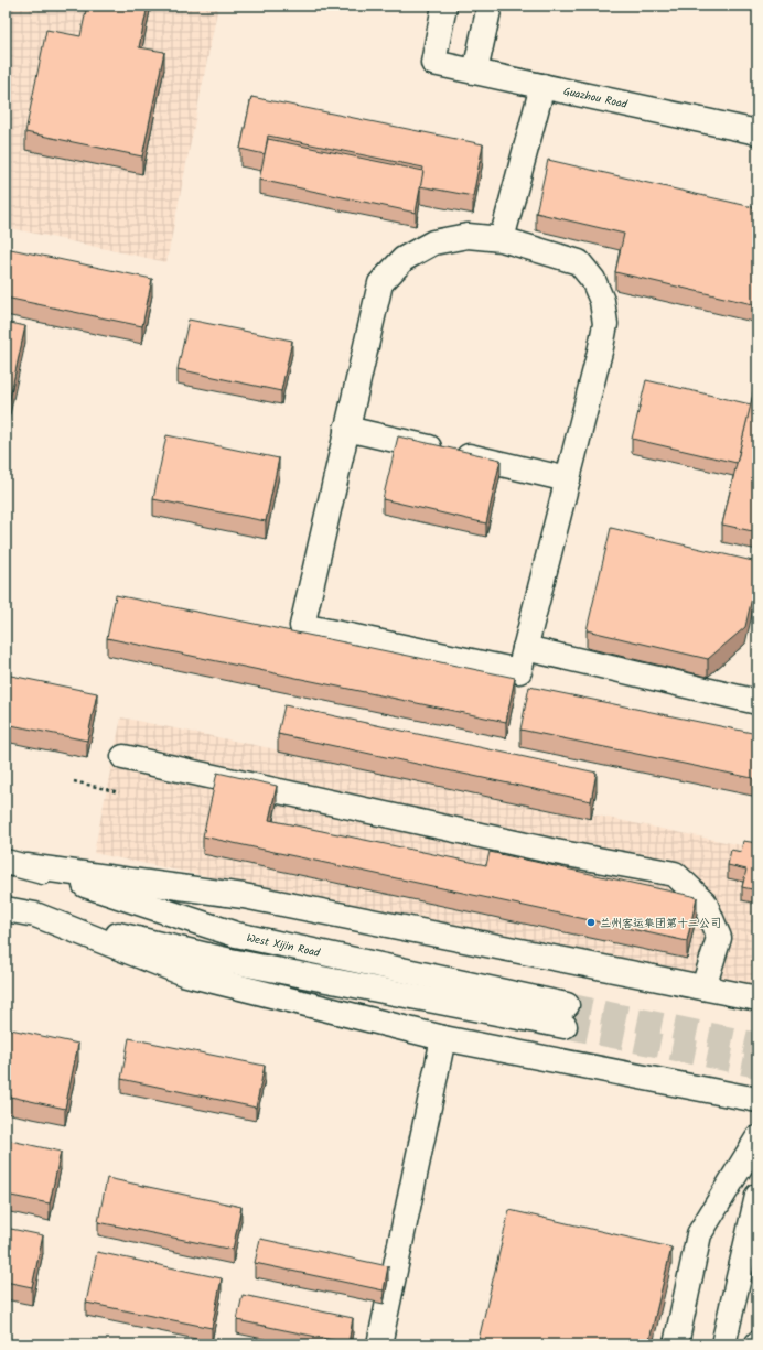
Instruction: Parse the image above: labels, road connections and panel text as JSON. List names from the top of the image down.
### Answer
{
  "streets": {
    "main road": ["Guazhou Road", "West Xijin Road"]
  },
  "places": ["兰州客运集团第十二公司"]
}
